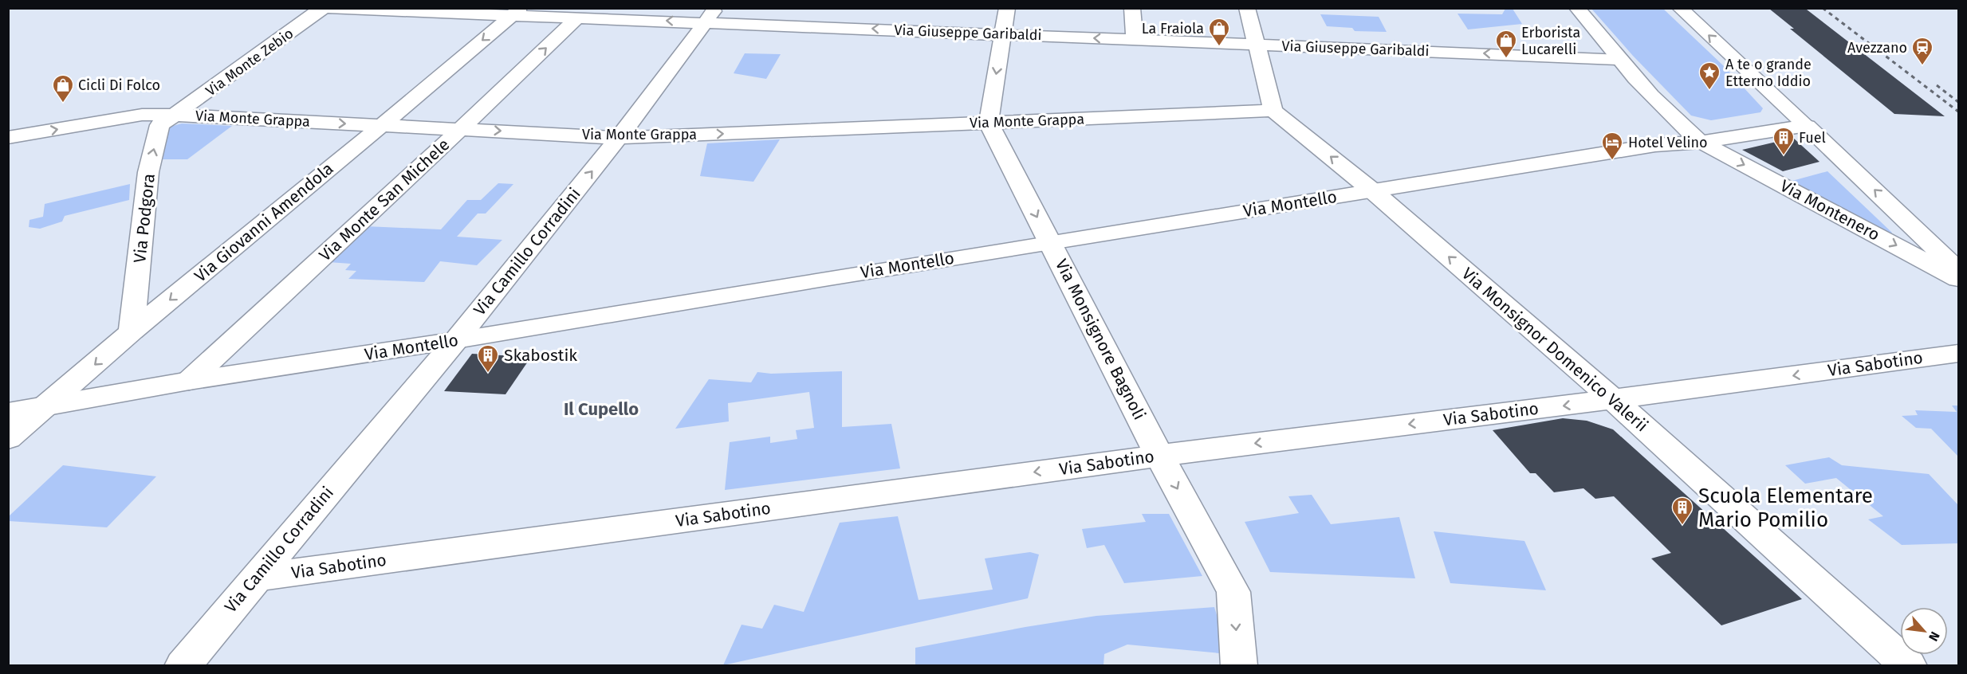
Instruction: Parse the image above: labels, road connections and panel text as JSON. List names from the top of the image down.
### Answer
{
  "streets": {
    "street": [
      "Via Giuseppe Garibaldi",
      "Via Monte Zebio",
      "Via Monte Grappa",
      "Via Monte San Michele",
      "Via Montello",
      "Via Montenero",
      "Via Podgora",
      "Via Giovanni Amendola",
      "Via Camillo Corradini",
      "Via Monsignore Bagnoli",
      "Via Monsignor Domenico Valerii",
      "Via Sabotino"
    ]
  },
  "crossings": [
    ["Via Giuseppe Garibaldi", "Via Monte Zebio"],
    ["Via Giuseppe Garibaldi", "Via Monte San Michele"],
    ["Via Giuseppe Garibaldi", "Via Montenero"],
    ["Via Giuseppe Garibaldi", "Via Giovanni Amendola"],
    ["Via Giuseppe Garibaldi", "Via Camillo Corradini"],
    ["Via Monte Zebio", "Via Monte Grappa"],
    ["Via Monte Zebio", "Via Podgora"],
    ["Via Monte Grappa", "Via Monte San Michele"],
    ["Via Monte Grappa", "Via Podgora"],
    ["Via Monte Grappa", "Via Giovanni Amendola"],
    ["Via Monte Grappa", "Via Camillo Corradini"],
    ["Via Monte Grappa", "Via Monsignore Bagnoli"],
    ["Via Monte Grappa", "Via Monsignor Domenico Valerii"],
    ["Via Monte San Michele", "Via Montello"],
    ["Via Montello", "Via Montenero"],
    ["Via Montello", "Via Giovanni Amendola"],
    ["Via Montello", "Via Camillo Corradini"],
    ["Via Montello", "Via Monsignore Bagnoli"],
    ["Via Montello", "Via Monsignor Domenico Valerii"],
    ["Via Podgora", "Via Giovanni Amendola"],
    ["Via Camillo Corradini", "Via Sabotino"],
    ["Via Monsignore Bagnoli", "Via Sabotino"],
    ["Via Monsignor Domenico Valerii", "Via Sabotino"]
  ],
  "one_way": [
    "Via Giuseppe Garibaldi",
    "Via Monte Grappa",
    "Via Podgora",
    "Via Giovanni Amendola",
    "Via Monsignore Bagnoli",
    "Via Monsignor Domenico Valerii",
    "Via Sabotino"
  ],
  "districts": ["Il Cupello"],
  "places": {
    "shop": ["La Fraiola", "Erborista Lucarelli", "Cicli Di Folco"],
    "station": ["Avezzano"],
    "place": ["A te o grande Etterno Iddio"],
    "building": ["Fuel", "Skabostik", "Scuola Elementare Mario Pomilio"],
    "hotel": ["Hotel Velino"]
  },
  "north": "bottom right"
}
